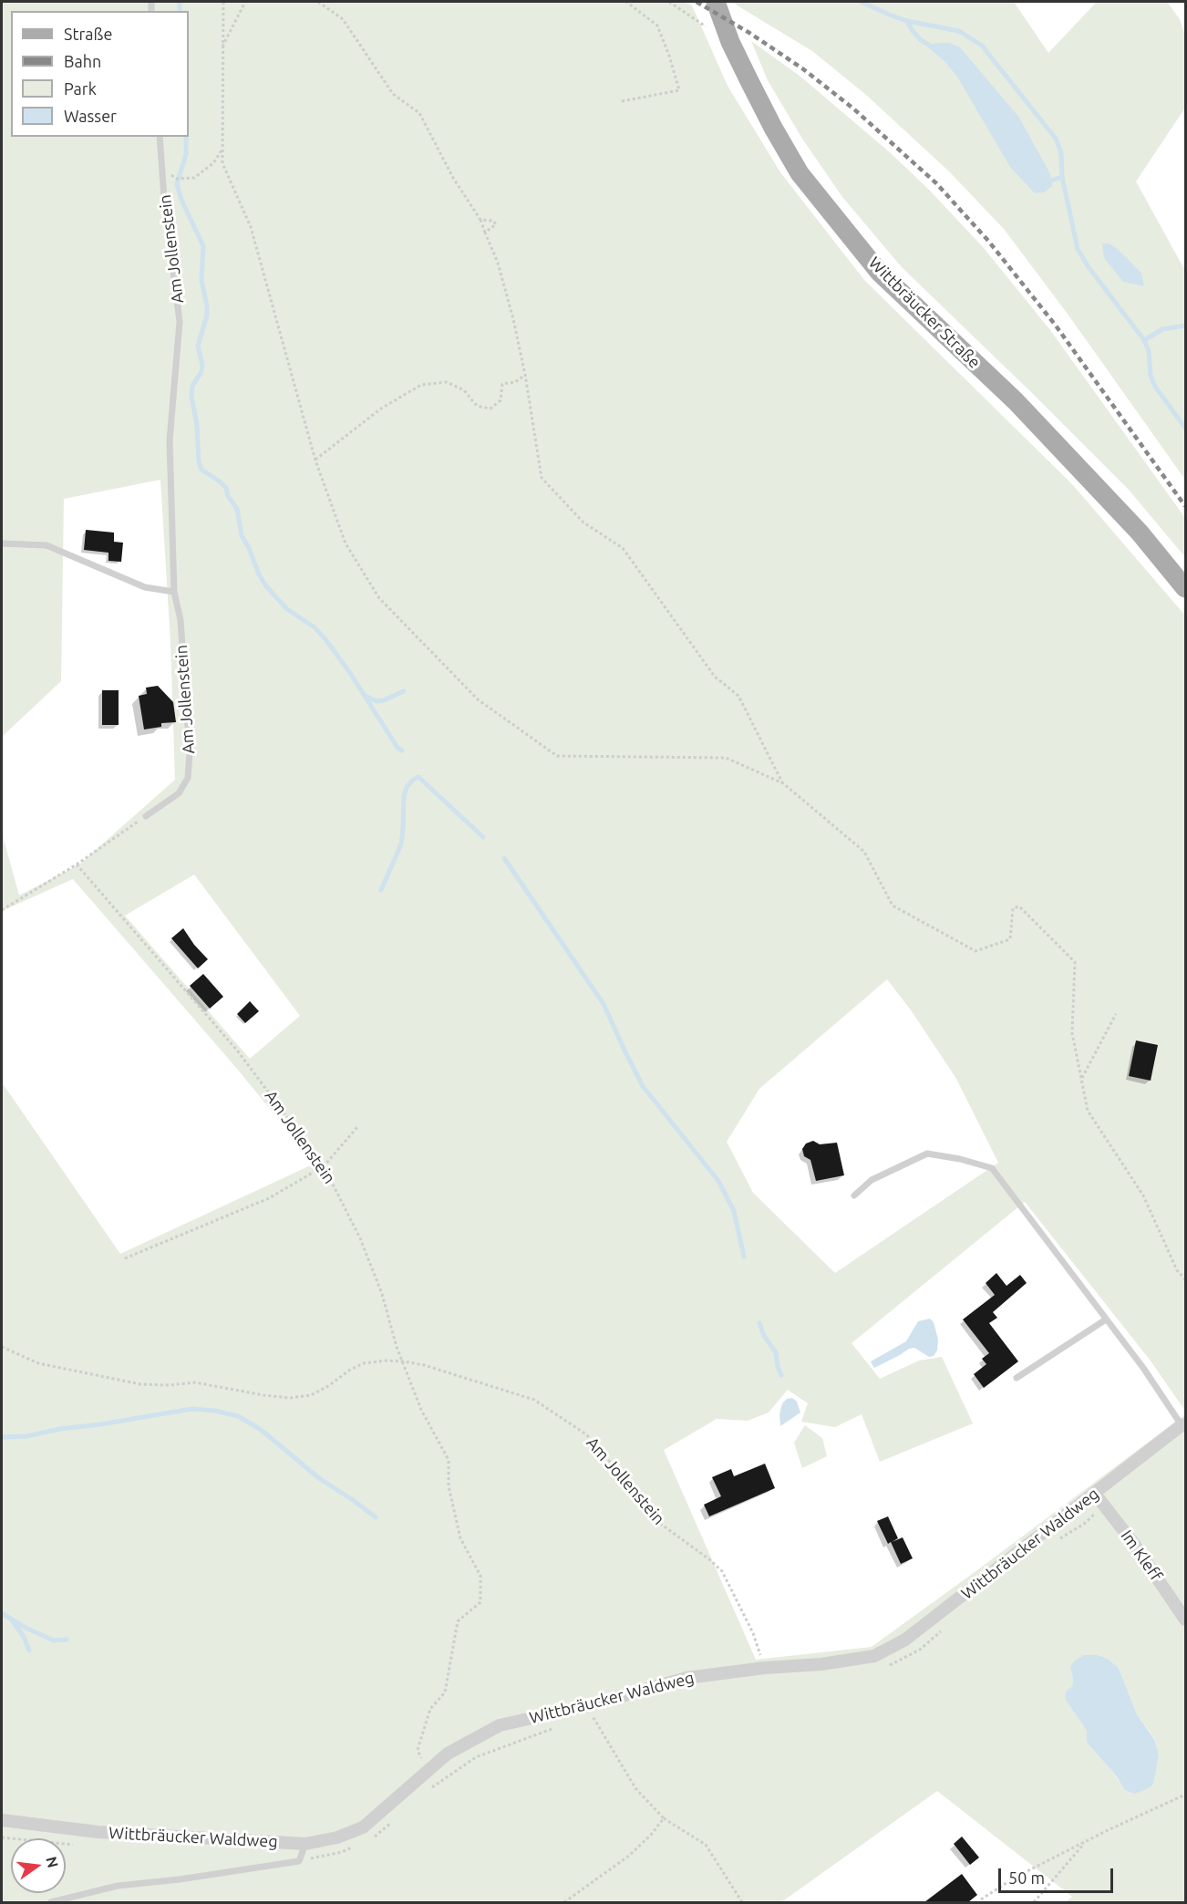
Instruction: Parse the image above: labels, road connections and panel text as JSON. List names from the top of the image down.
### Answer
{
  "streets": {
    "main road": ["Wittbräucker Straße"],
    "street": ["Wittbräucker Waldweg", "Im Kleff"],
    "lane": ["Am Jollenstein"]
  },
  "crossings": [
    ["Am Jollenstein", "Wittbräucker Waldweg"],
    ["Wittbräucker Waldweg", "Im Kleff"]
  ],
  "legend": [
    "Straße",
    "Bahn",
    "Park",
    "Wasser"
  ],
  "scale_bar": "50 m",
  "north": "right"
}
